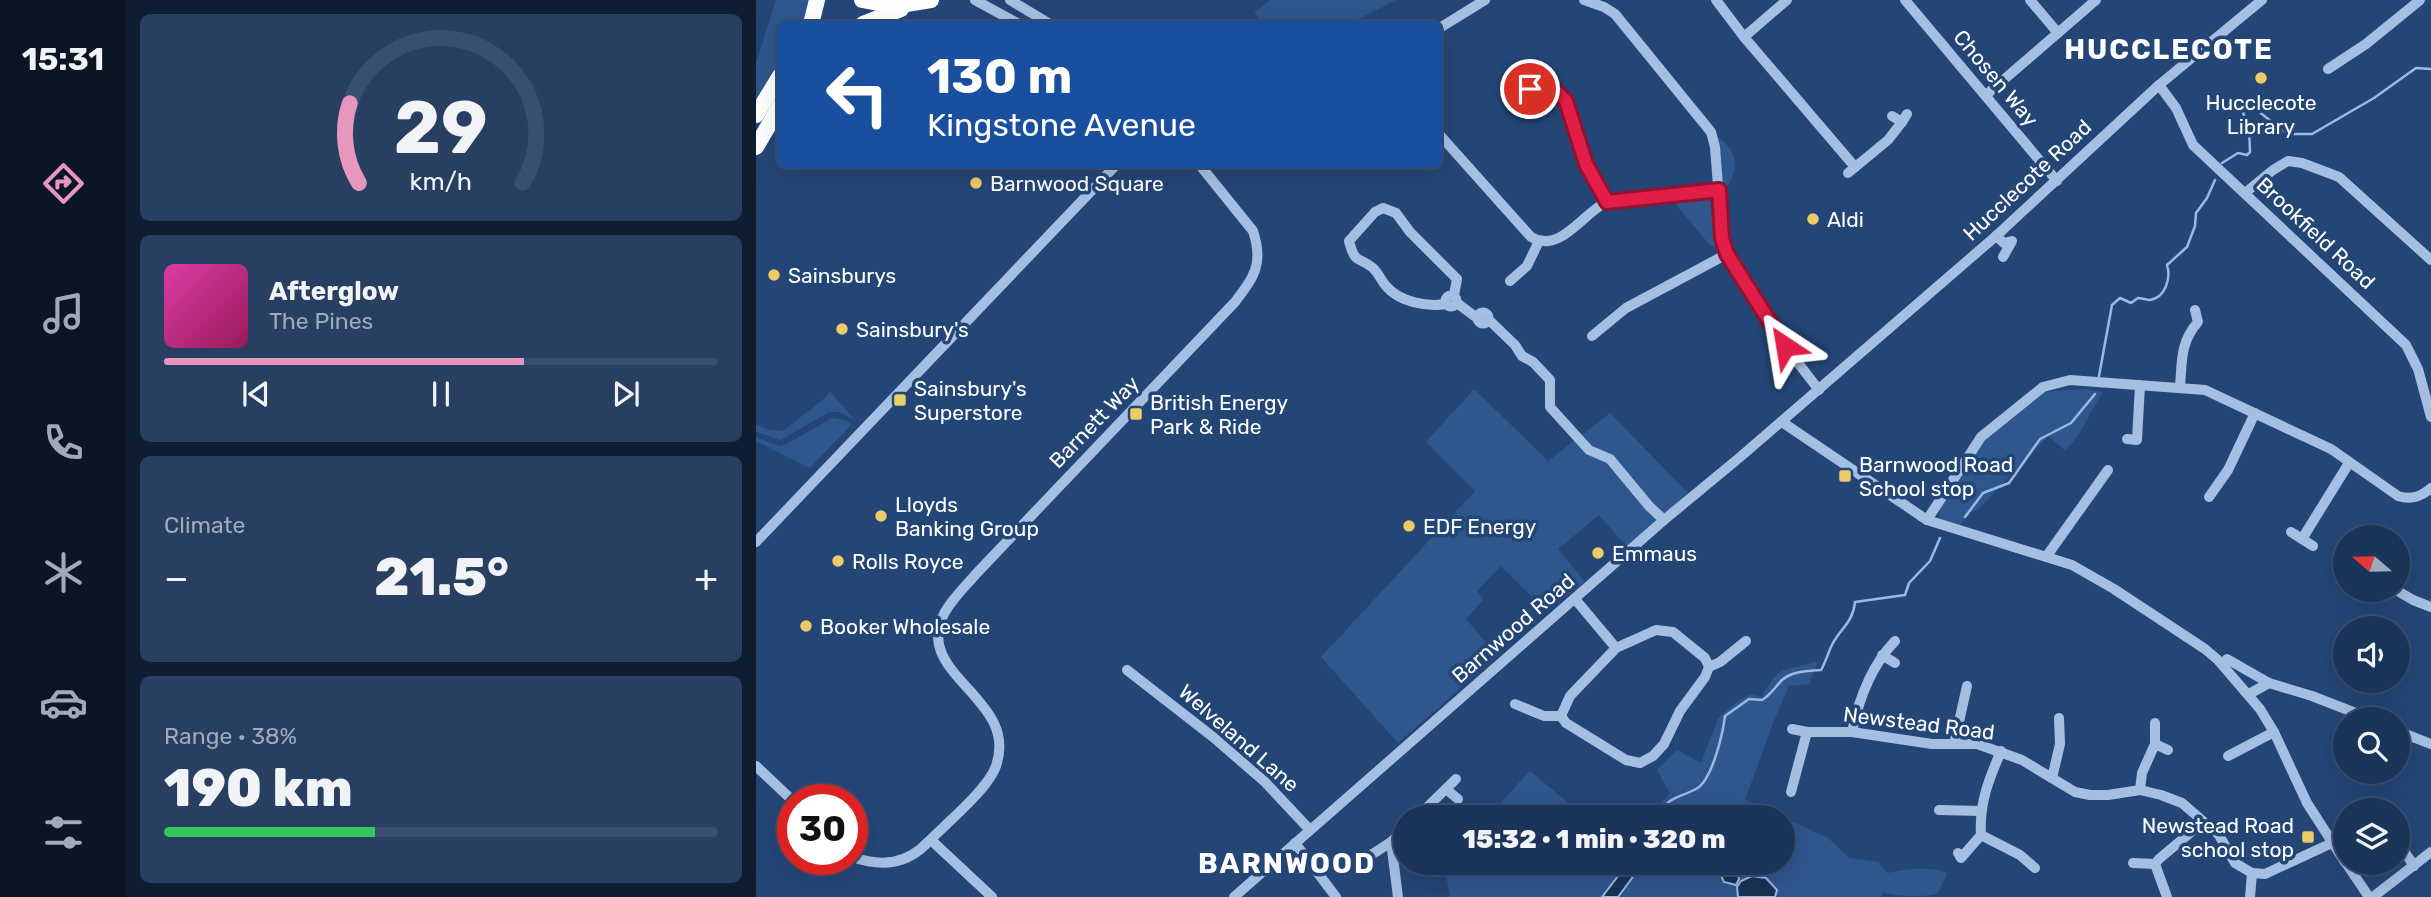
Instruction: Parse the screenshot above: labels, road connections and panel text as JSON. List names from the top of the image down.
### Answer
{
  "streets": {
    "street": [
      "Chosen Way",
      "Hucclecote Road",
      "Brookfield Road",
      "Barnett Way",
      "Barnwood Road",
      "Newstead Road",
      "Welveland Lane"
    ]
  },
  "crossings": [
    ["Chosen Way", "Hucclecote Road"],
    ["Hucclecote Road", "Brookfield Road"],
    ["Hucclecote Road", "Barnwood Road"],
    ["Barnwood Road", "Welveland Lane"]
  ],
  "districts": ["HUCCLECOTE", "BARNWOOD"],
  "places": {
    "other": [
      "Hucclecote Library",
      "Barnwood Square",
      "Aldi",
      "Sainsburys",
      "Sainsbury's",
      "Lloyds Banking Group",
      "EDF Energy",
      "Emmaus",
      "Rolls Royce",
      "Booker Wholesale"
    ],
    "transit": [
      "Sainsbury's Superstore",
      "British Energy Park & Ride",
      "Barnwood Road School stop",
      "Newstead Road school stop"
    ]
  },
  "north": "left",
  "page": {
    "tabs": "15:31",
    "turn": ["130 m", "Kingstone Avenue"],
    "song": ["Afterglow", "The Pines"],
    "tile": [
      "Climate",
      ["Range · 38%", "190 km"]
    ],
    "heat": ["−", "21.5°", "+"],
    "limit": "30",
    "trip": "15:32 · 1 min · 320 m",
    "gauge": ["29", "km/h"]
  }
}
